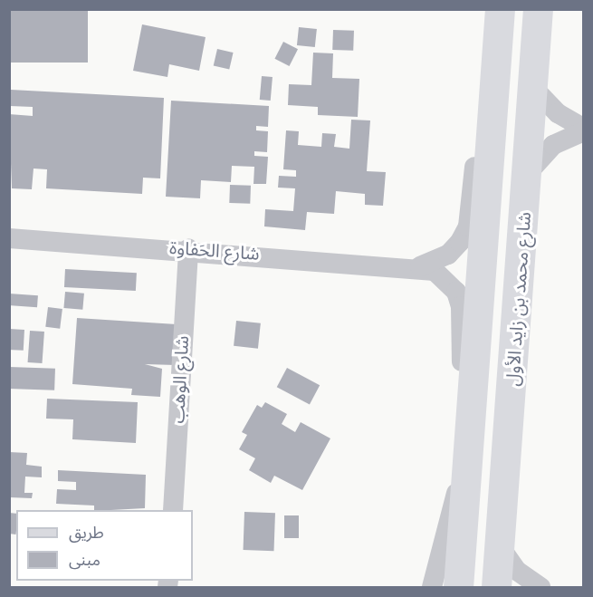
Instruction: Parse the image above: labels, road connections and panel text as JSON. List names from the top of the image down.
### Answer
{
  "streets": {
    "main road": ["شارع محمد بن زايد الأول"],
    "street": ["شارع الحَفاوة", "شارع الوهب"]
  },
  "crossings": [
    ["شارع الحَفاوة", "شارع الوهب"]
  ],
  "legend": ["طريق", "مبنى"]
}
